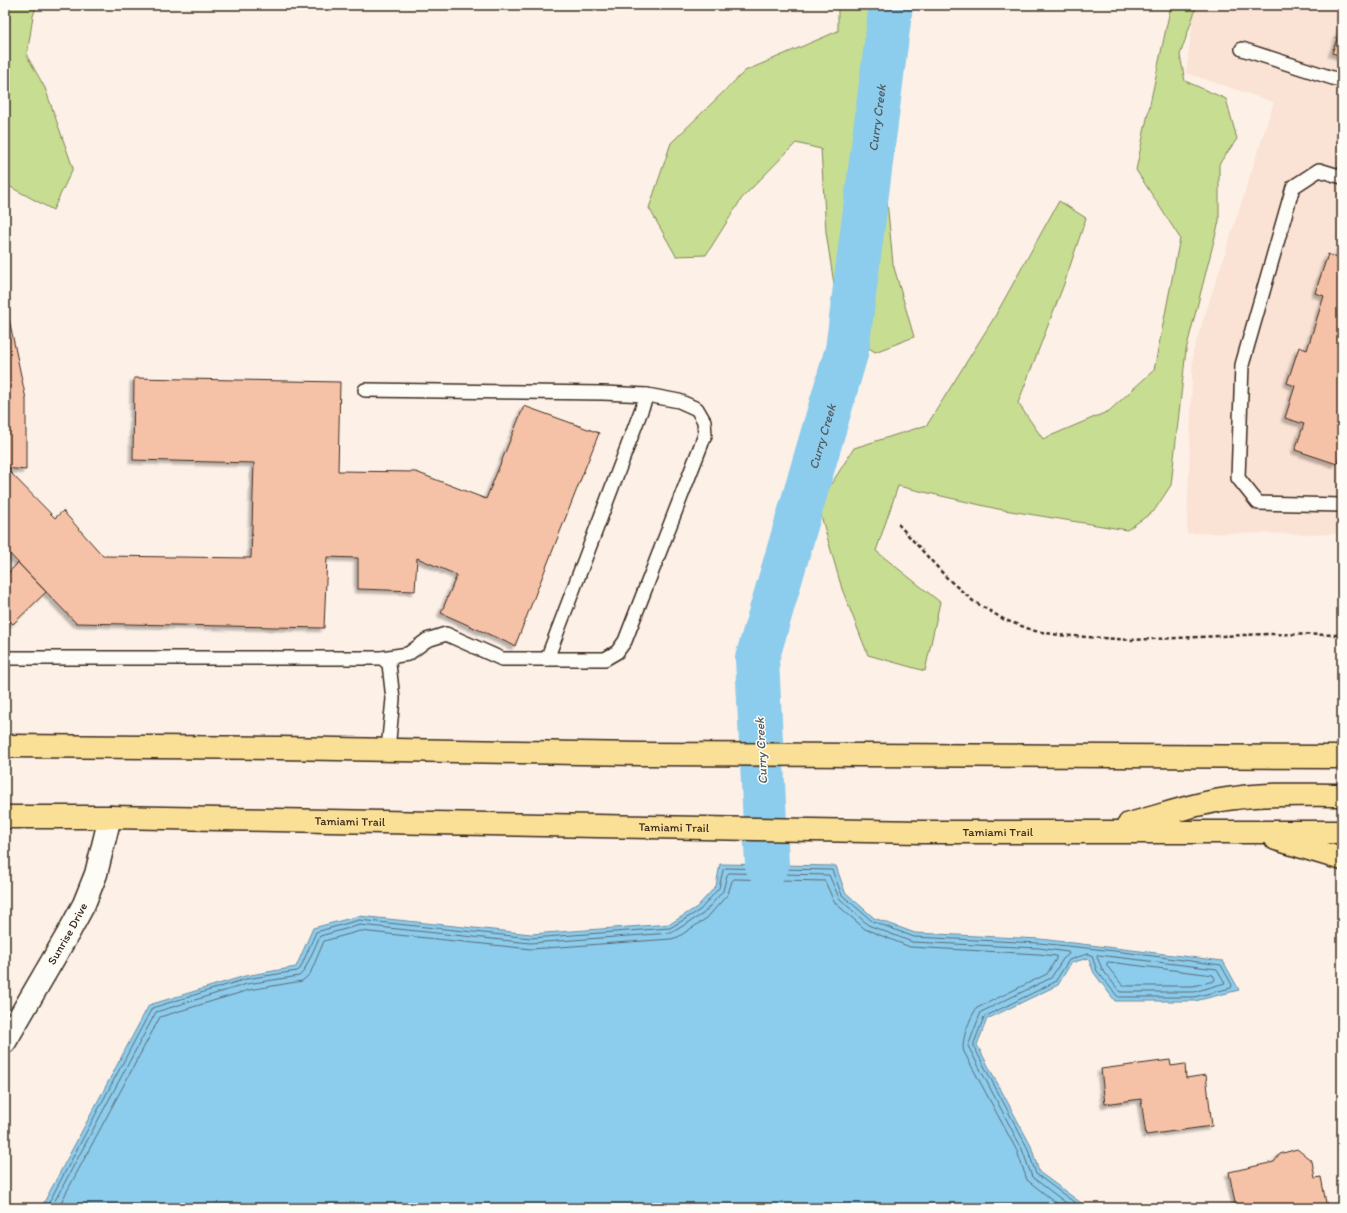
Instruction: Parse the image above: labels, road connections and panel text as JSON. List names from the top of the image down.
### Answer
{
  "streets": {
    "main road": ["Tamiami Trail"],
    "street": ["Sunrise Drive"]
  },
  "crossings": [
    ["Tamiami Trail", "Sunrise Drive"]
  ],
  "water": ["Curry Creek"]
}
